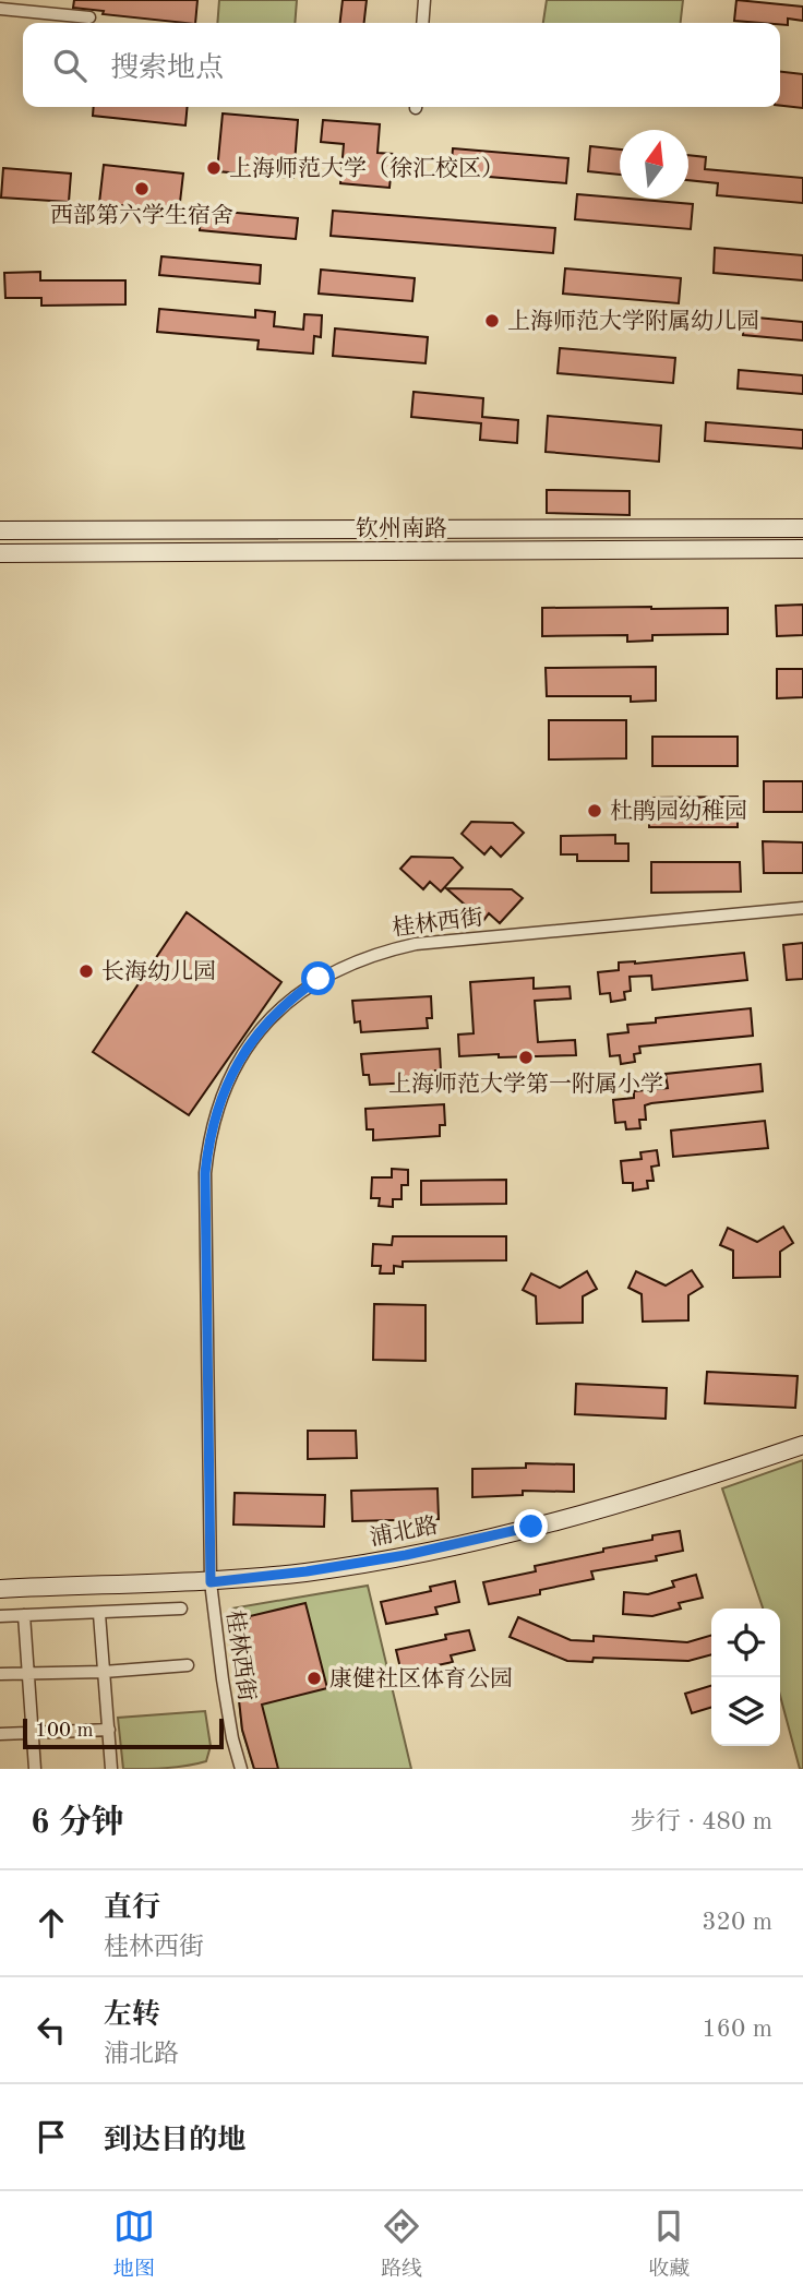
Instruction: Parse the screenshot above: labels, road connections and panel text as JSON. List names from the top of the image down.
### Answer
{
  "streets": {
    "street": ["钦州南路", "桂林西街", "浦北路"]
  },
  "crossings": [
    ["桂林西街", "浦北路"]
  ],
  "places": [
    "上海师范大学（徐汇校区）",
    "西部第六学生宿舍",
    "上海师范大学附属幼儿园",
    "杜鹃园幼稚园",
    "长海幼儿园",
    "上海师范大学第一附属小学",
    "康健社区体育公园"
  ],
  "scale_bar": "100 m",
  "north": "top",
  "page": {
    "search": "搜索地点",
    "scale": "100 m",
    "heading": ["6 分钟", "步行 · 480 m"],
    "list": [
      ["直行", "桂林西街", "320 m"],
      ["左转", "浦北路", "160 m"],
      "到达目的地"
    ],
    "nav": ["地图", "路线", "收藏"]
  }
}
